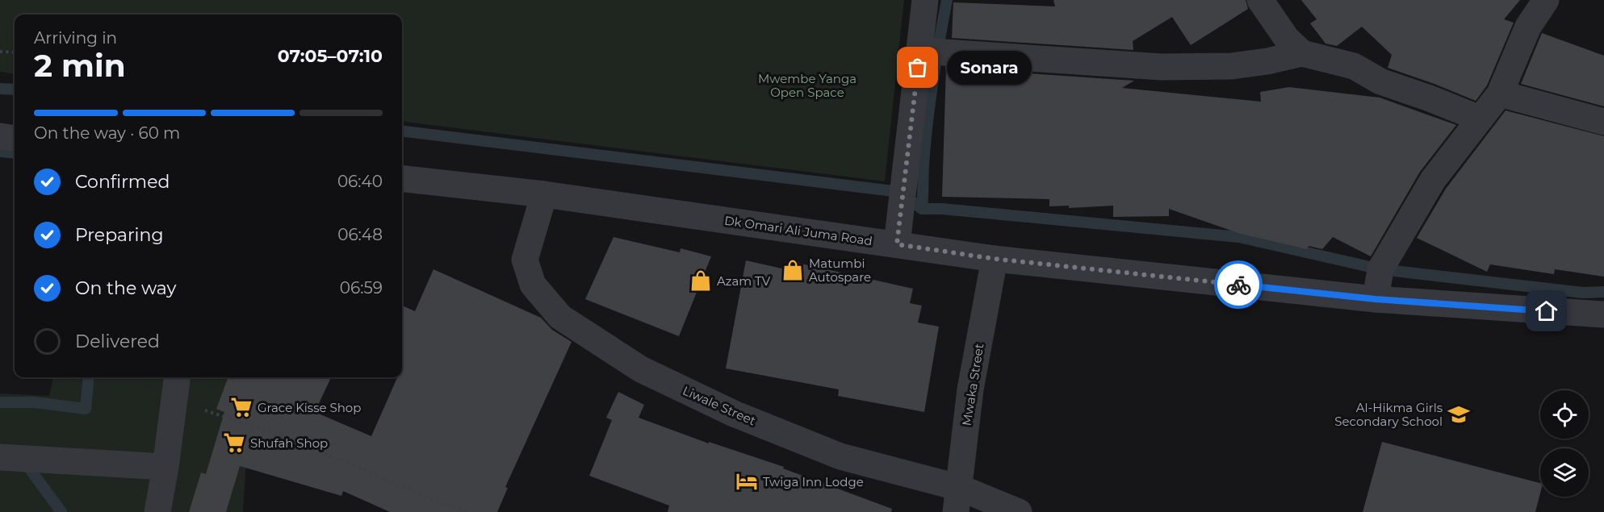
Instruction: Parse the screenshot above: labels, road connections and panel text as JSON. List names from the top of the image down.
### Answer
{
  "streets": {
    "street": ["Dk Omari Ali Juma Road", "Mwaka Street", "Liwale Street"]
  },
  "crossings": [
    ["Dk Omari Ali Juma Road", "Mwaka Street"],
    ["Dk Omari Ali Juma Road", "Liwale Street"],
    ["Mwaka Street", "Liwale Street"]
  ],
  "parks": ["Mwembe Yanga Open Space"],
  "places": {
    "other": ["Sonara"],
    "shop": ["Matumbi Autospare", "Azam TV"],
    "supermarket": ["Grace Kisse Shop", "Shufah Shop"],
    "school or university": ["Al-Hikma Girls Secondary School"],
    "hotel": ["Twiga Inn Lodge"]
  },
  "page": {
    "heading": ["2 min", "Arriving in", "07:05–07:10"],
    "bubble": "Sonara",
    "bar": "On the way · 60 m",
    "list": [
      ["Confirmed", "06:40"],
      ["Preparing", "06:48"],
      ["On the way", "06:59"],
      "Delivered"
    ]
  }
}
